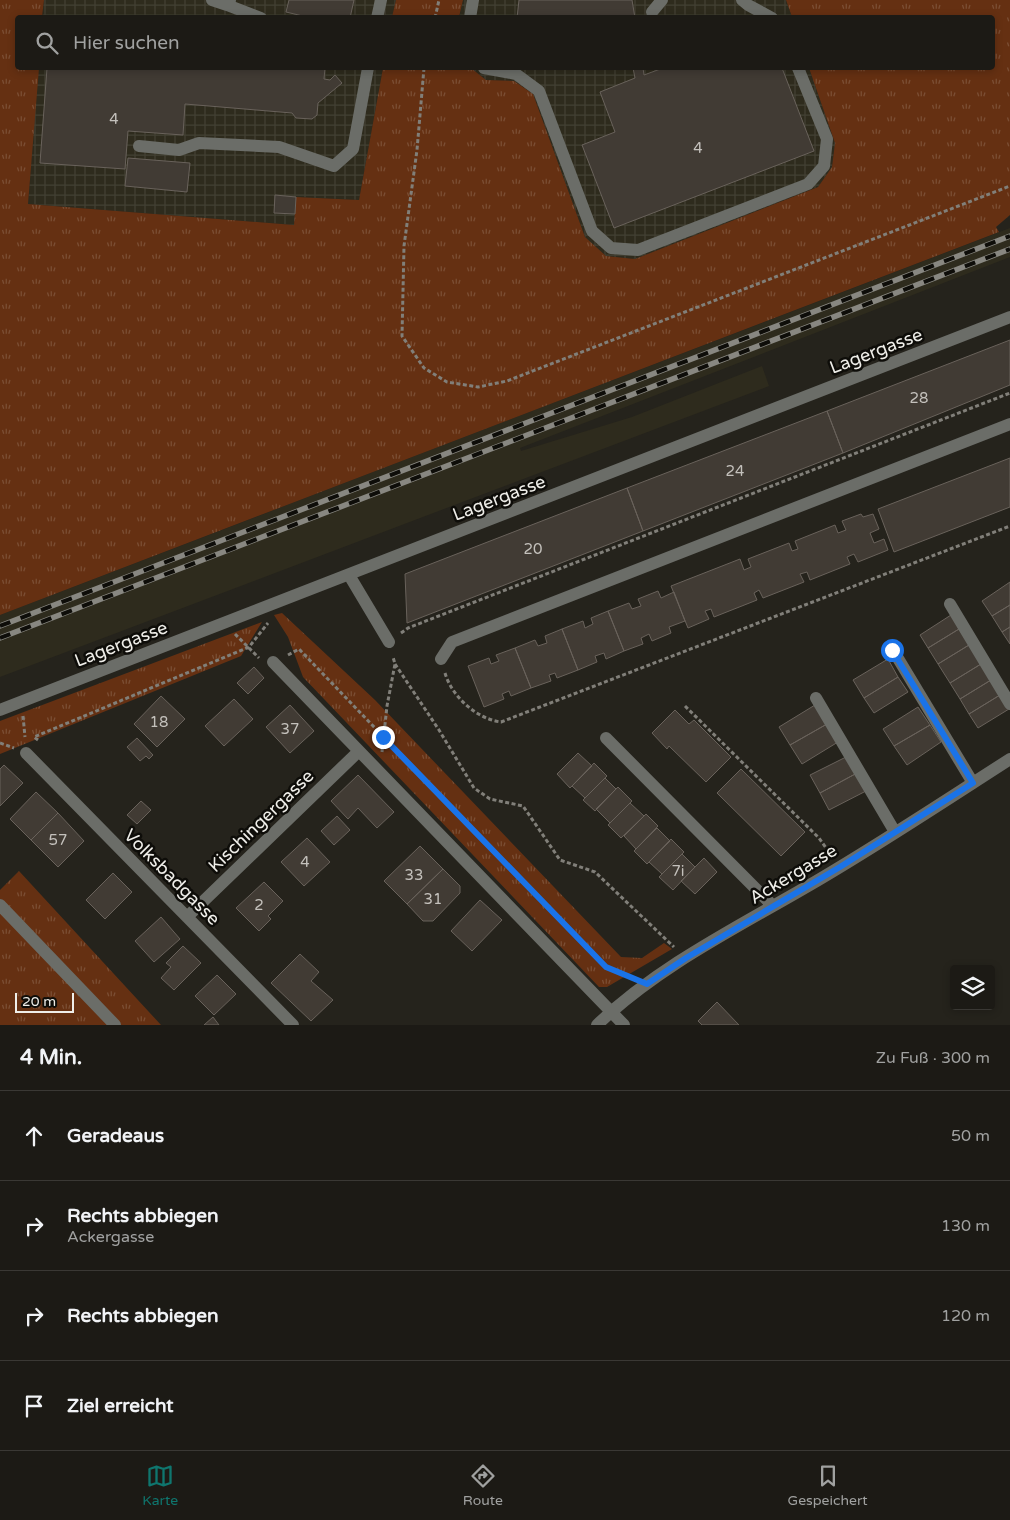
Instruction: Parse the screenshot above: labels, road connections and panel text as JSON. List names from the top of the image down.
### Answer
{
  "streets": {
    "street": [
      "Lagergasse",
      "Kischingergasse",
      "Ackergasse",
      "Volksbadgasse"
    ]
  },
  "crossings": [
    ["Kischingergasse", "Volksbadgasse"]
  ],
  "house_numbers": [
    "4",
    "4",
    "28",
    "24",
    "20",
    "18",
    "37",
    "57",
    "4",
    "7i",
    "33",
    "31",
    "2"
  ],
  "scale_bar": "20 m",
  "page": {
    "search": "Hier suchen",
    "scale": "20 m",
    "heading": ["4 Min.", "Zu Fuß · 300 m"],
    "list": [
      ["Geradeaus", "50 m"],
      ["Rechts abbiegen", "Ackergasse", "130 m"],
      ["Rechts abbiegen", "120 m"],
      "Ziel erreicht"
    ],
    "nav": ["Karte", "Route", "Gespeichert"]
  }
}
